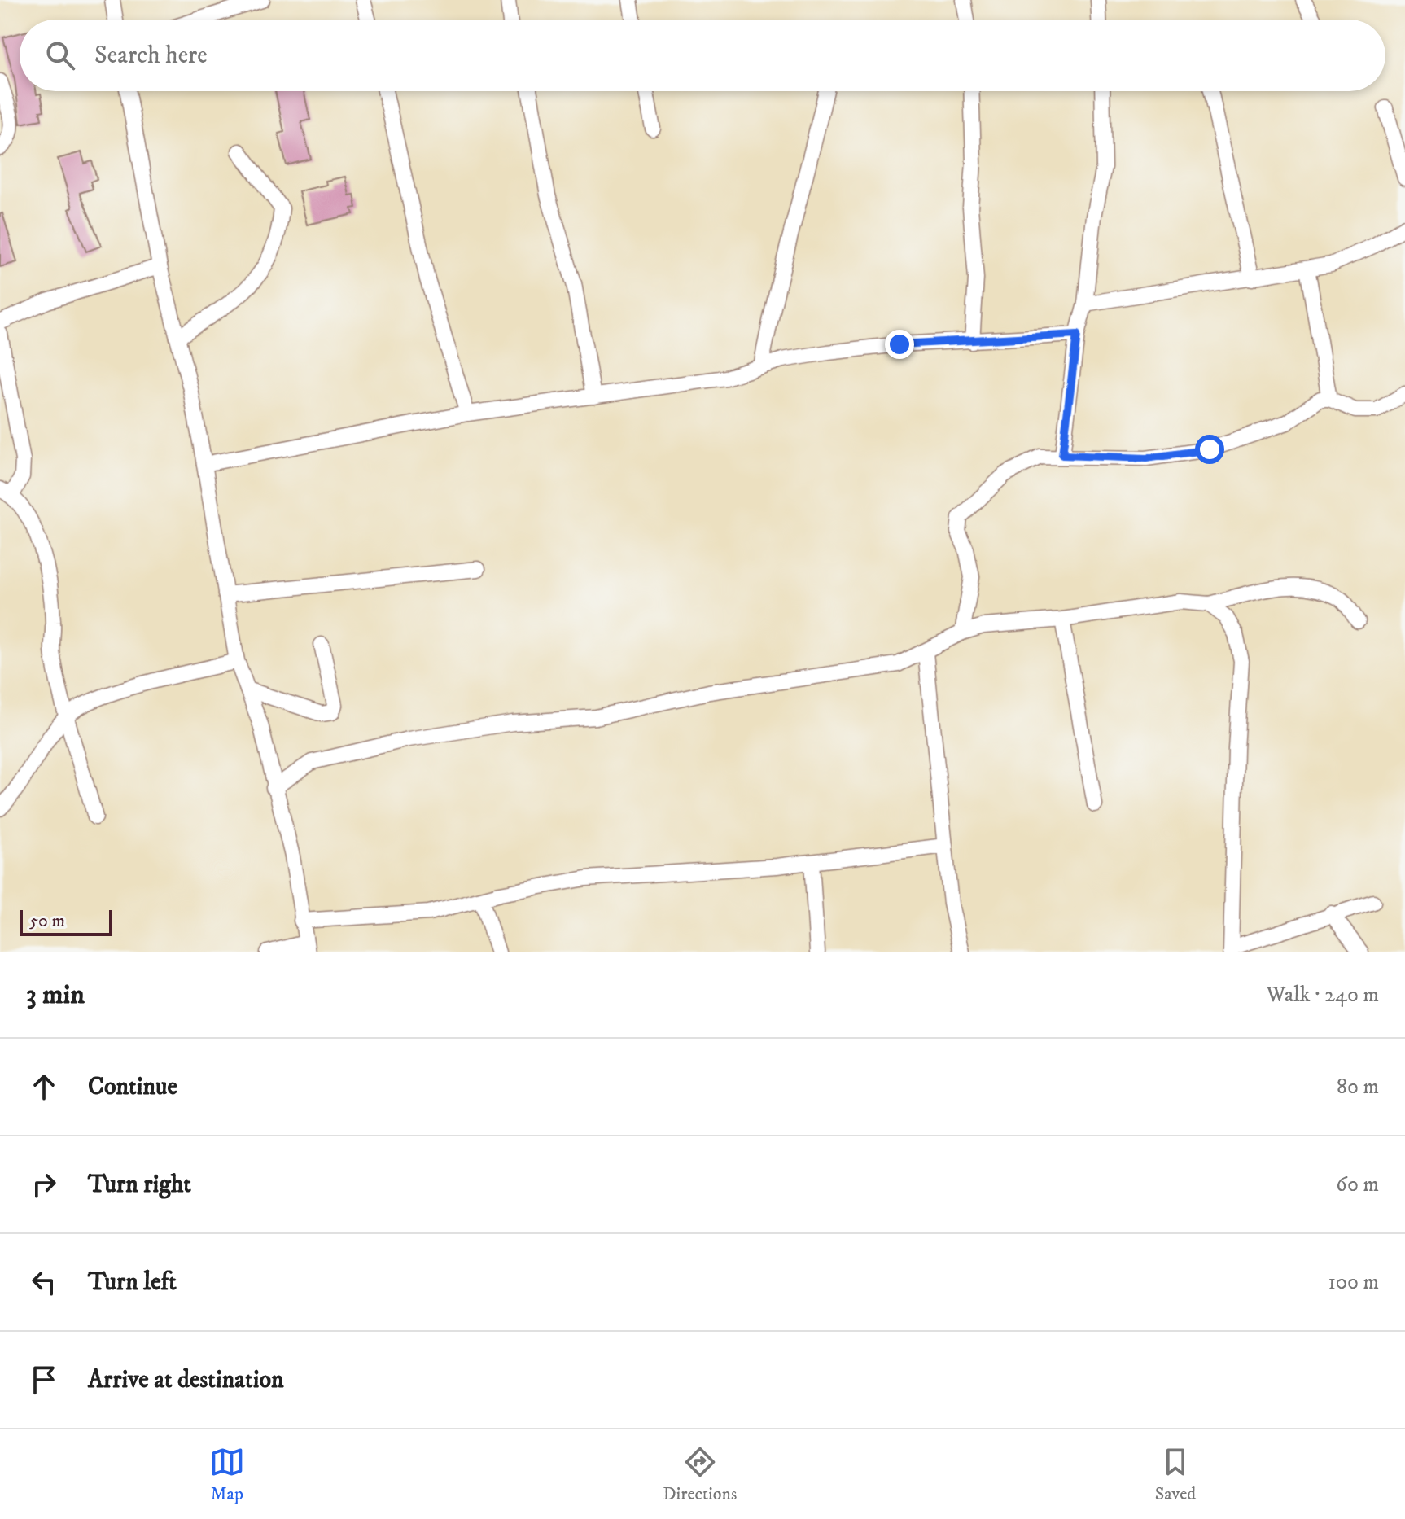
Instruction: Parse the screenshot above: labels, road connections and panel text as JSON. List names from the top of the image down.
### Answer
{
  "scale_bar": "50 m",
  "page": {
    "search": "Search here",
    "scale": "50 m",
    "heading": ["3 min", "Walk · 240 m"],
    "list": [
      ["Continue", "80 m"],
      ["Turn right", "60 m"],
      ["Turn left", "100 m"],
      "Arrive at destination"
    ],
    "nav": ["Map", "Directions", "Saved"]
  }
}
